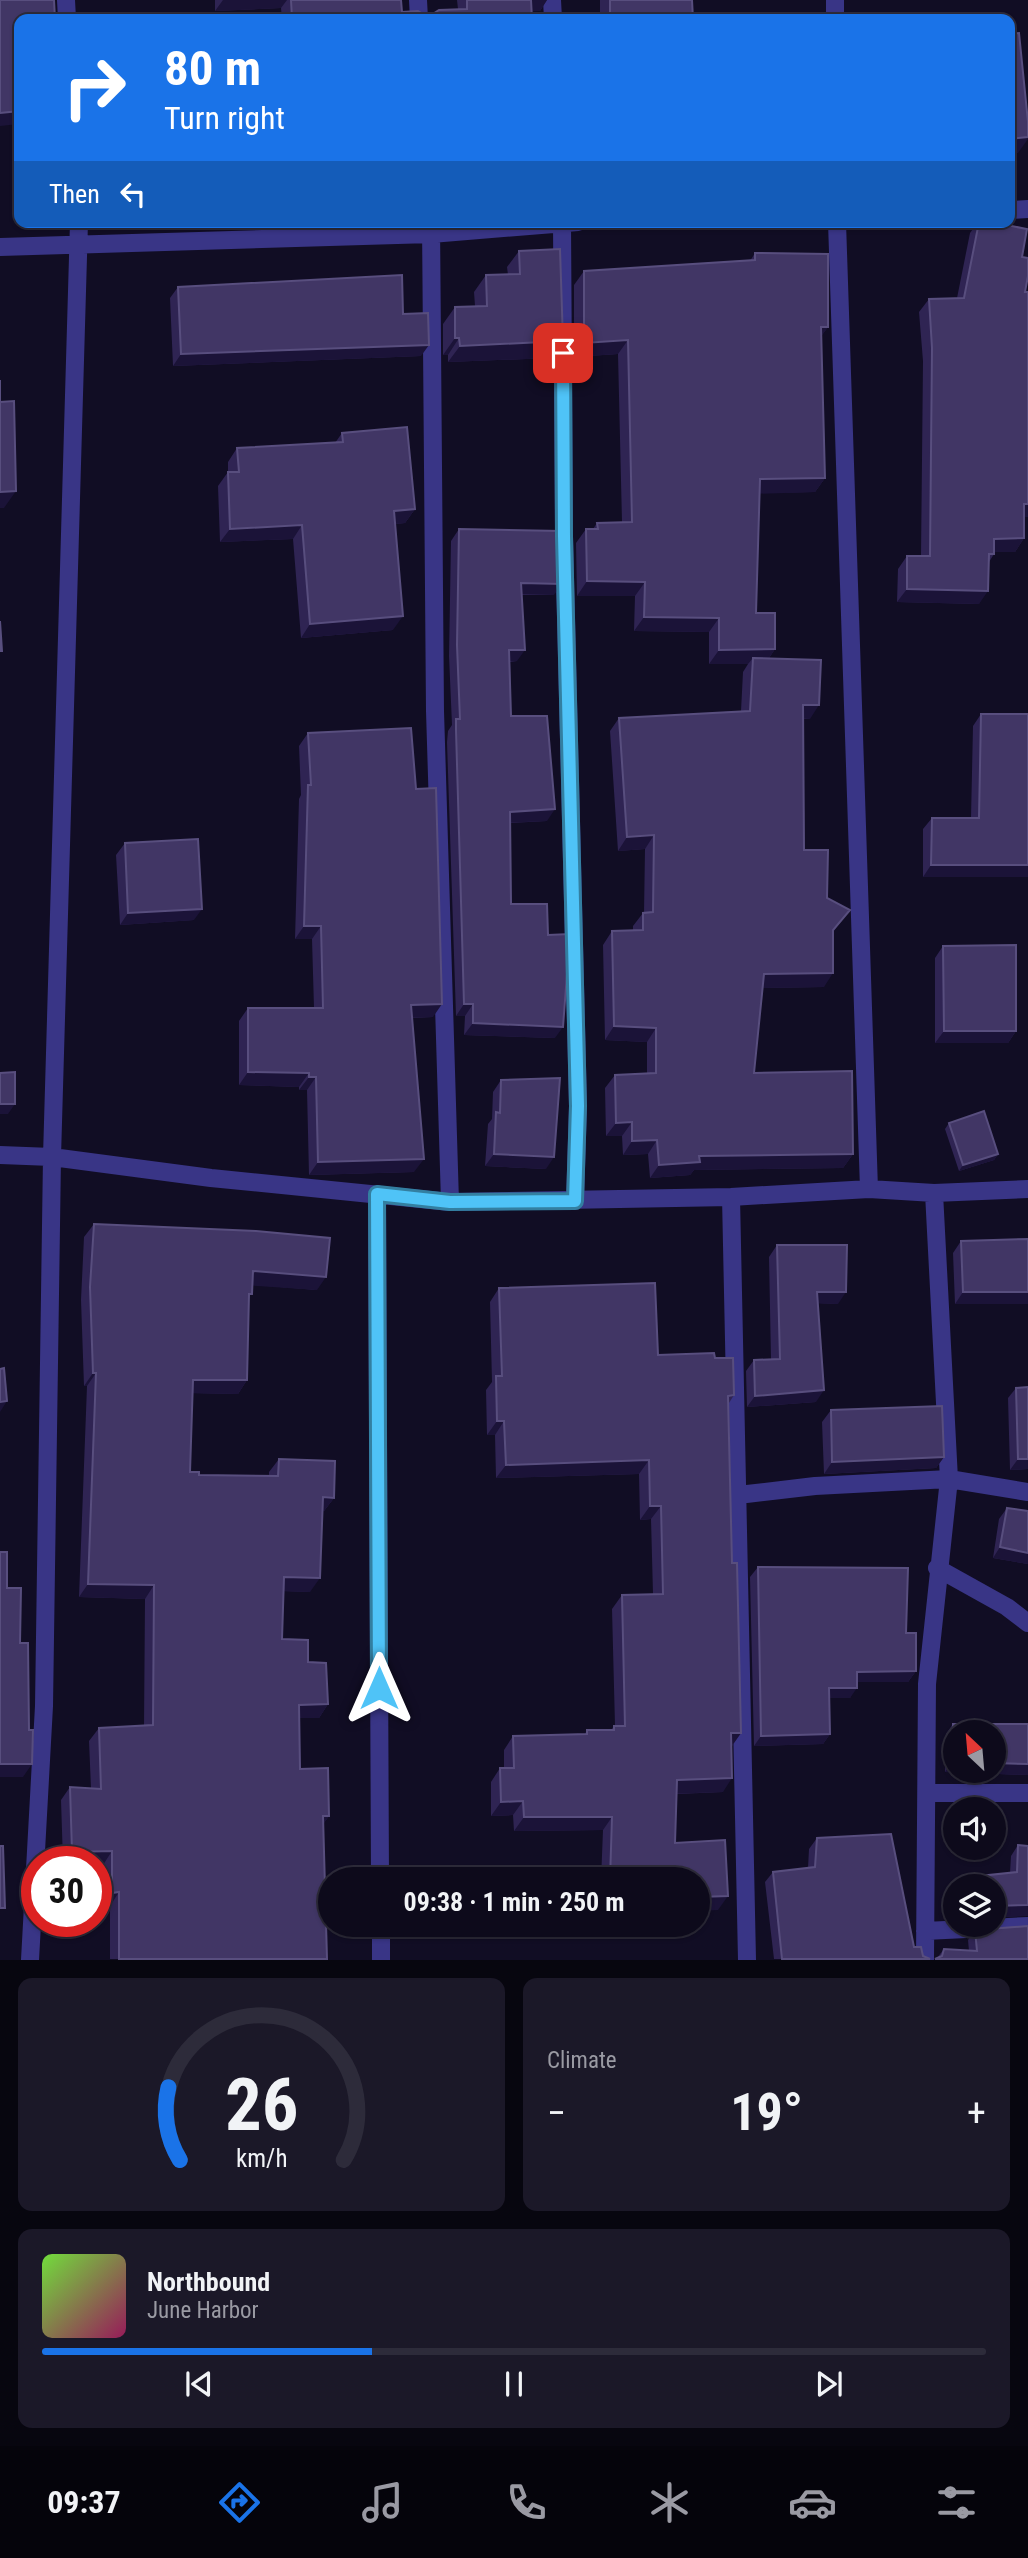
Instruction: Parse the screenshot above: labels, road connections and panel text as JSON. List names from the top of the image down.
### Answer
{
  "north": "top left",
  "page": {
    "turn": ["80 m", "Turn right"],
    "then": "Then",
    "limit": "30",
    "trip": "09:38 · 1 min · 250 m",
    "tile": "Climate",
    "heat": ["−", "19°", "+"],
    "song": ["Northbound", "June Harbor"],
    "tabs": "09:37",
    "gauge": ["26", "km/h"]
  }
}
